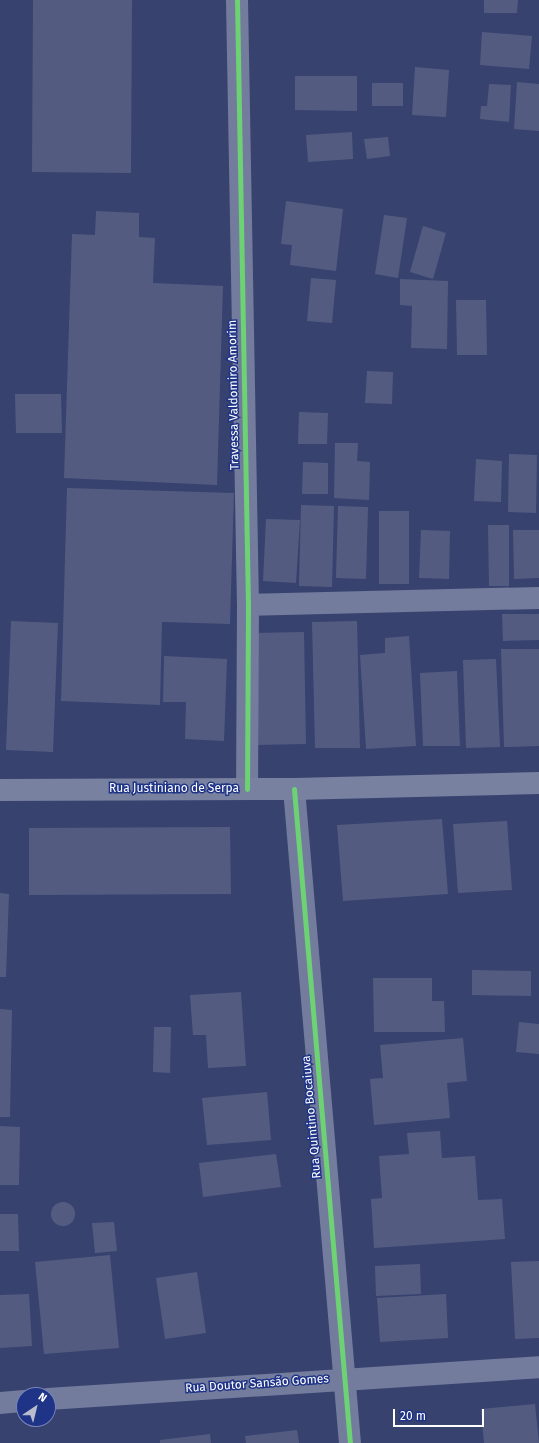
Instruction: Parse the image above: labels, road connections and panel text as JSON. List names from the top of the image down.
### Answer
{
  "streets": {
    "main road": ["Rua Justiniano de Serpa"],
    "street": ["Travessa Valdomiro Amorim", "Rua Quintino Bocaiuva", "Rua Doutor Sansão Gomes"]
  },
  "crossings": [
    ["Travessa Valdomiro Amorim", "Rua Justiniano de Serpa"],
    ["Rua Justiniano de Serpa", "Rua Quintino Bocaiuva"],
    ["Rua Quintino Bocaiuva", "Rua Doutor Sansão Gomes"]
  ],
  "scale_bar": "20 m",
  "north": "top right"
}
